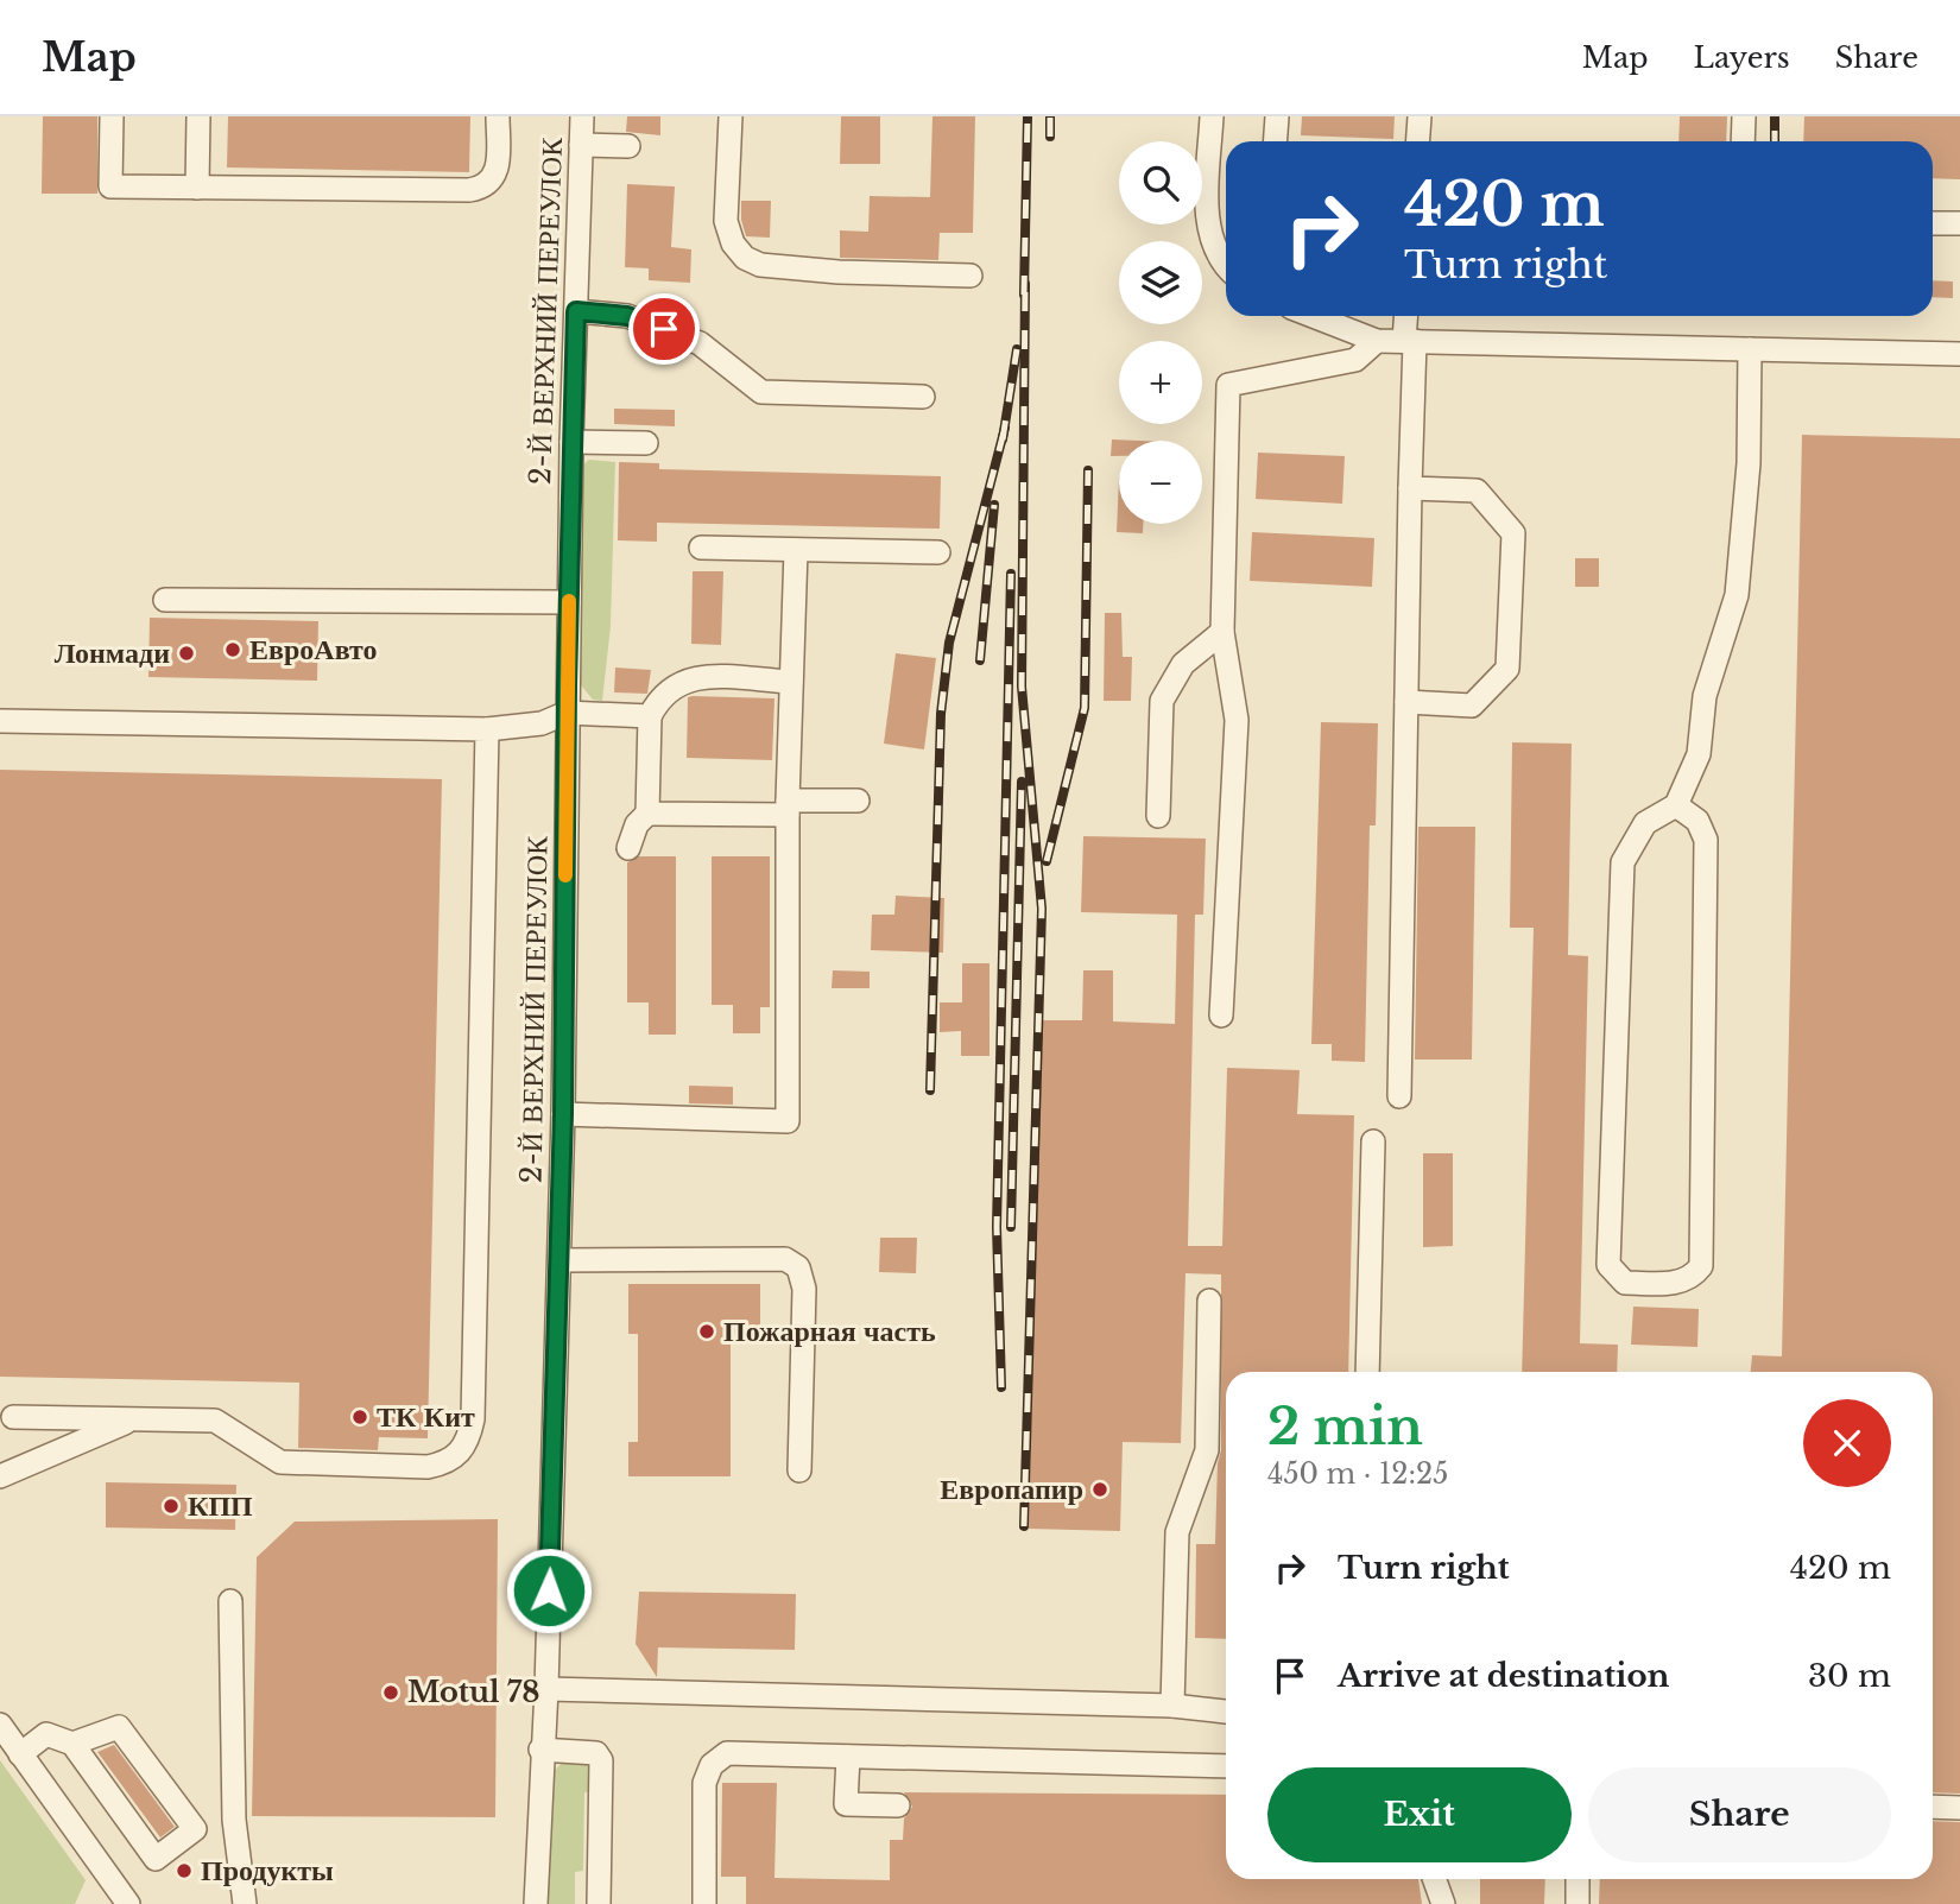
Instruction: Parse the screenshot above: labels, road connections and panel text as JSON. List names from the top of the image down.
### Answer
{
  "streets": {
    "street": ["2-Й ВЕРХНИЙ ПЕРЕУЛОК"]
  },
  "places": [
    "ЕвроАвто",
    "Лонмади",
    "Пожарная часть",
    "ТК Кит",
    "Европапир",
    "КПП",
    "Motul 78",
    "Продукты"
  ],
  "page": {
    "header": "Map",
    "nav": ["Map", "Layers", "Share"],
    "map_buttons": ["+", "−"],
    "turn": ["420 m", "Turn right"],
    "heading": ["2 min", "450 m · 12:25"],
    "list": [
      {
        "name": "Turn right",
        "value": "420 m"
      },
      {
        "name": "Arrive at destination",
        "value": "30 m"
      }
    ],
    "buttons": ["Exit", "Share"]
  }
}
